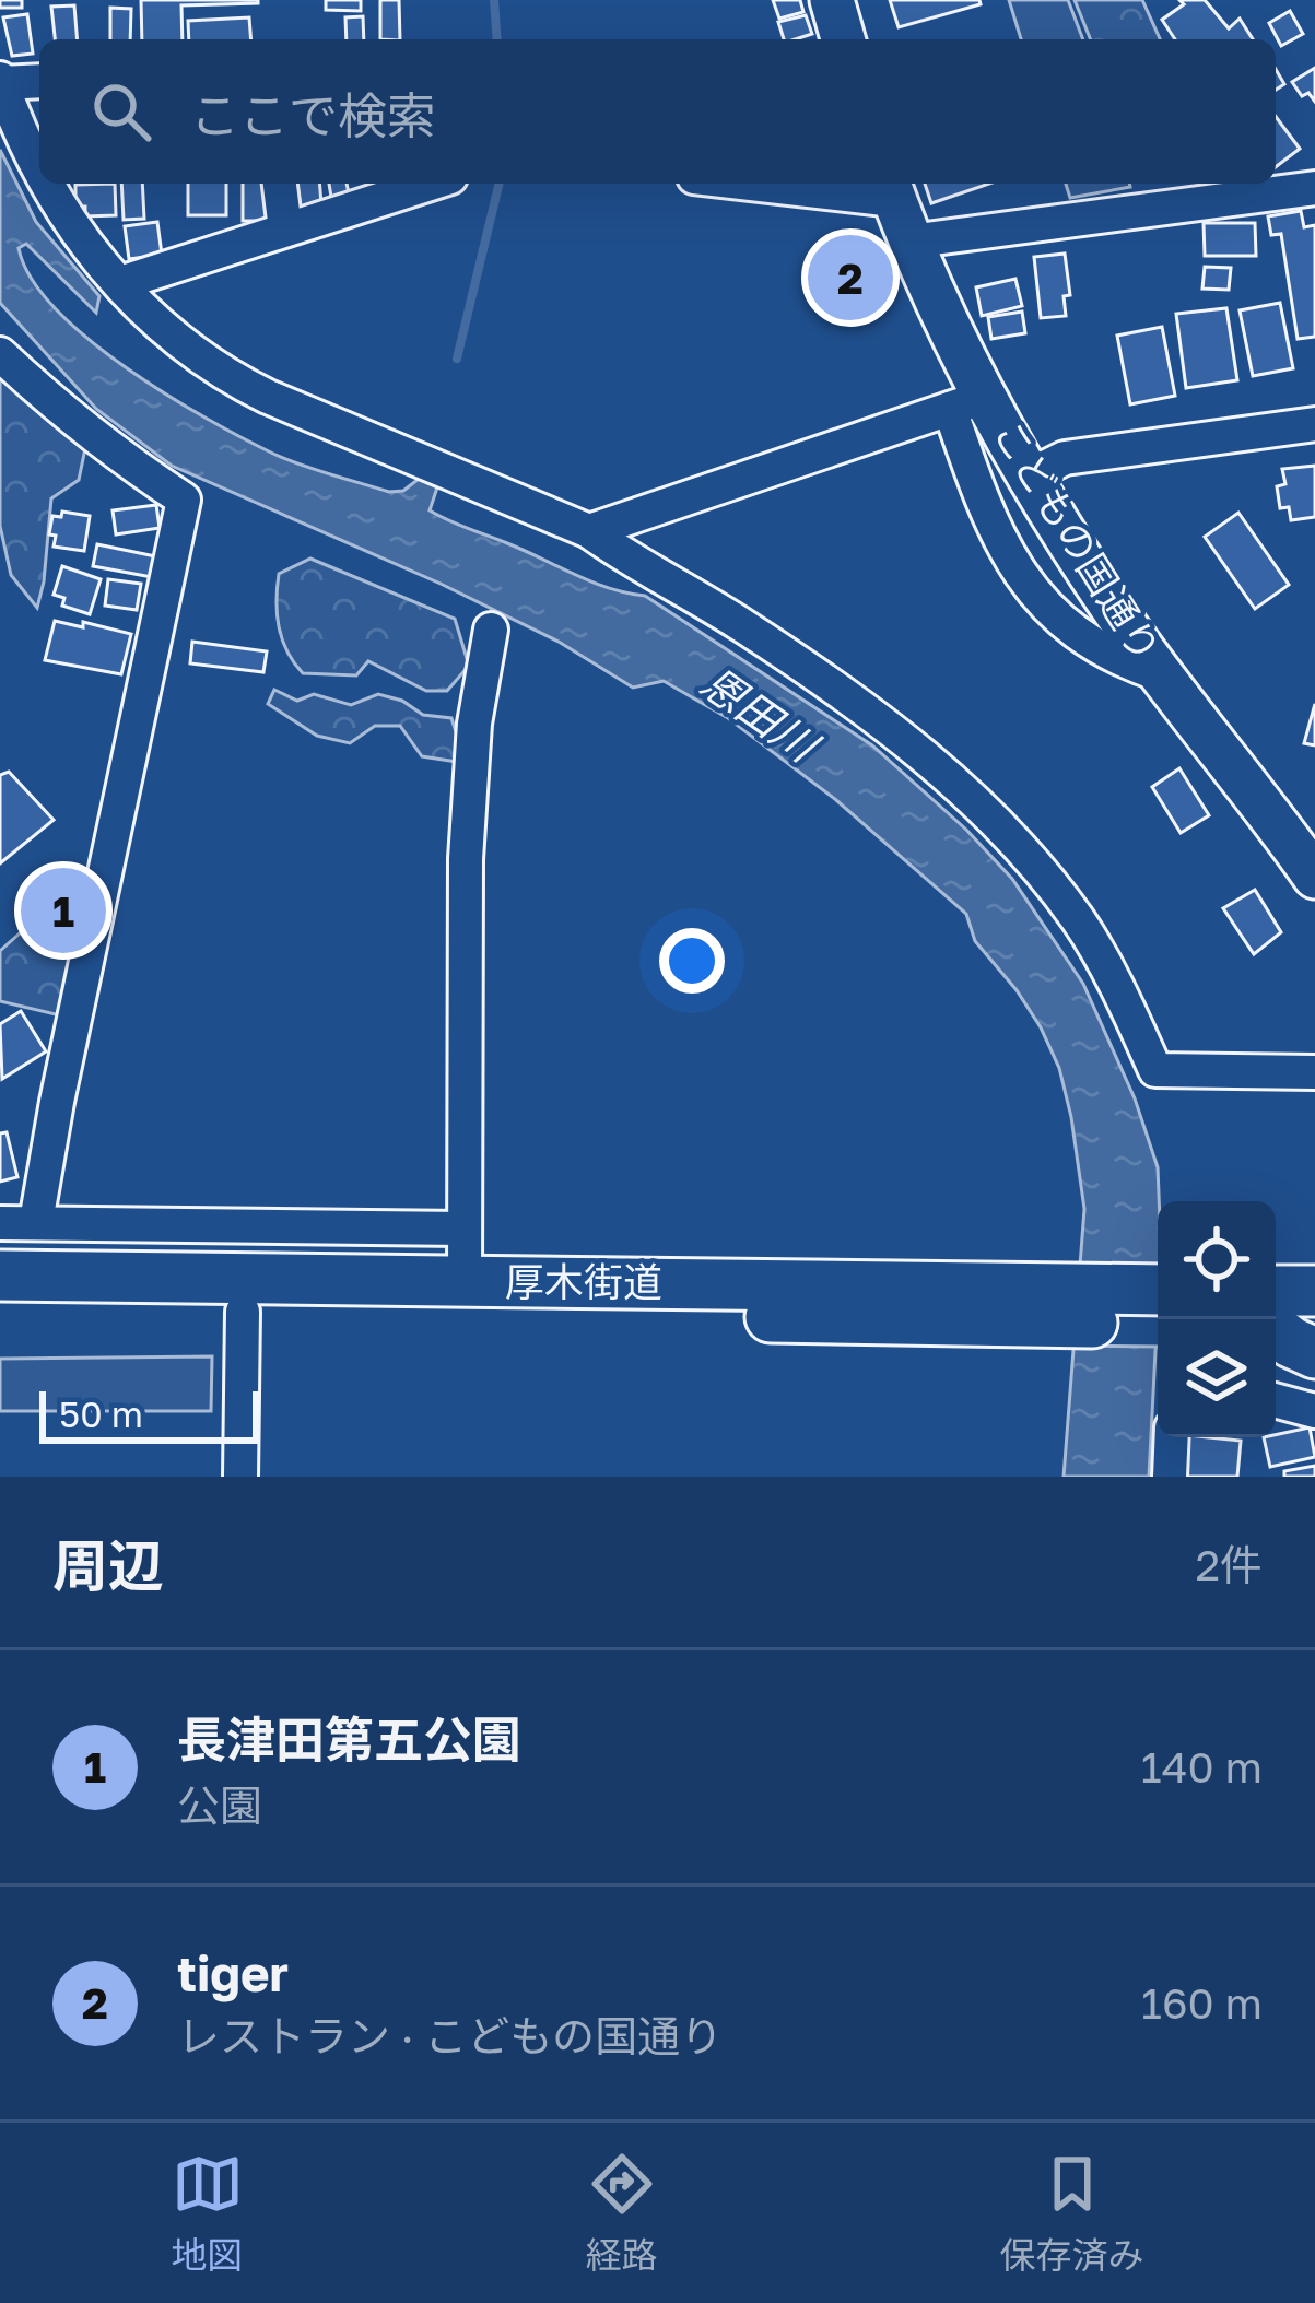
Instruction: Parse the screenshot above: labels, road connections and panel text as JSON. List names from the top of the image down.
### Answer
{
  "streets": {
    "highway": ["厚木街道"],
    "main road": ["こどもの国通り"]
  },
  "water": ["恩田川"],
  "scale_bar": "50 m",
  "page": {
    "search": "ここで検索",
    "pins": ["2", "1"],
    "scale": "50 m",
    "heading": ["周辺", "2件"],
    "list": [
      {
        "mark": "1",
        "name": "長津田第五公園",
        "note": "公園",
        "value": "140 m"
      },
      {
        "mark": "2",
        "name": "tiger",
        "note": "レストラン · こどもの国通り",
        "value": "160 m"
      }
    ],
    "nav": ["地図", "経路", "保存済み"]
  }
}
